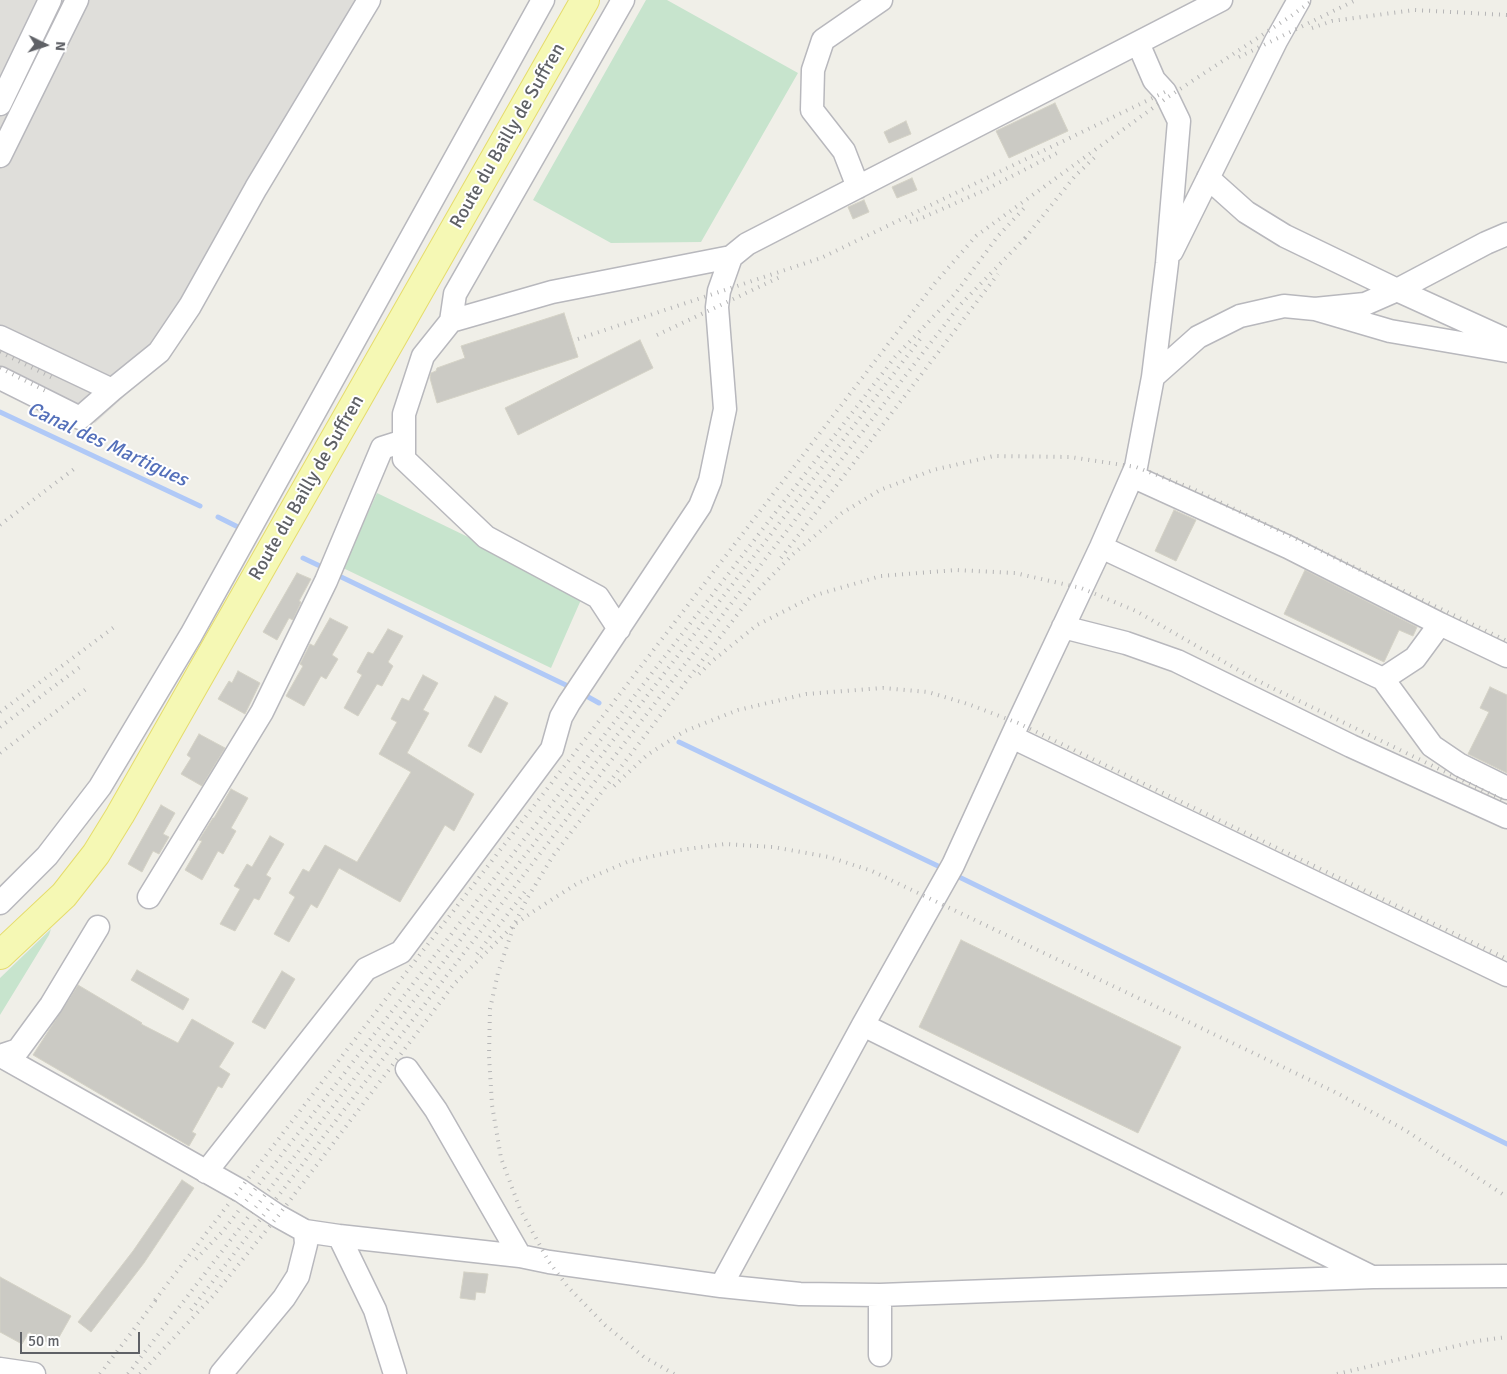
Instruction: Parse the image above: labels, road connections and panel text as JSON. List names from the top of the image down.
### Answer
{
  "streets": {
    "main road": ["Route du Bailly de Suffren"]
  },
  "water": ["Canal des Martigues"],
  "scale_bar": "50 m",
  "north": "right"
}
